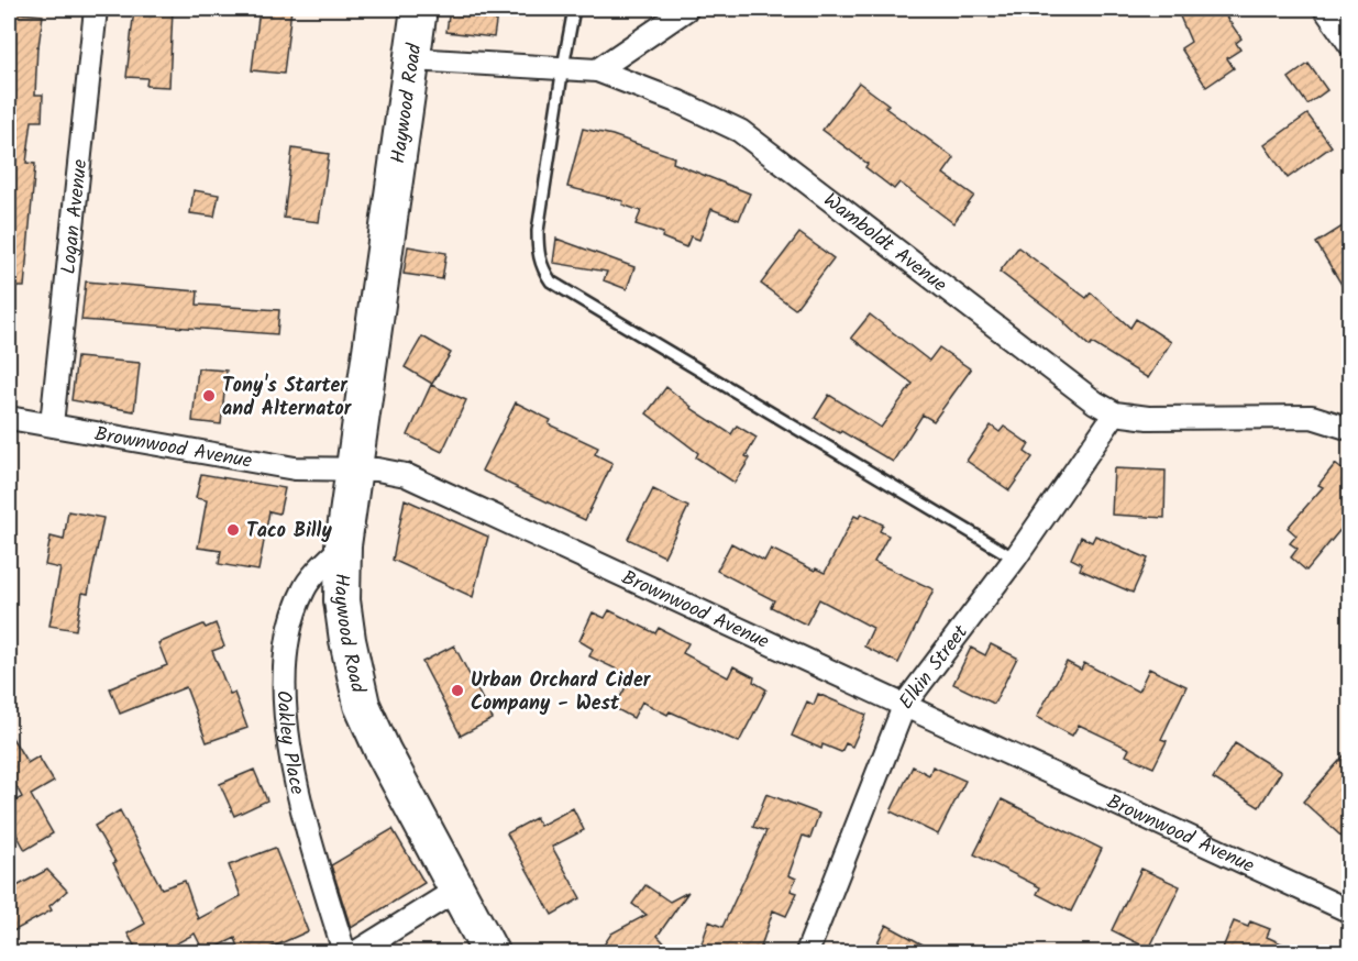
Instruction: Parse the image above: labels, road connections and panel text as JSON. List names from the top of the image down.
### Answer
{
  "streets": {
    "main road": ["Haywood Road"],
    "street": [
      "Logan Avenue",
      "Wamboldt Avenue",
      "Brownwood Avenue",
      "Elkin Street",
      "Oakley Place"
    ]
  },
  "crossings": [
    ["Haywood Road", "Wamboldt Avenue"],
    ["Haywood Road", "Brownwood Avenue"],
    ["Haywood Road", "Oakley Place"],
    ["Logan Avenue", "Brownwood Avenue"],
    ["Wamboldt Avenue", "Elkin Street"],
    ["Brownwood Avenue", "Elkin Street"]
  ],
  "places": ["Tony's Starter and Alternator", "Taco Billy", "Urban Orchard Cider Company - West"]
}
